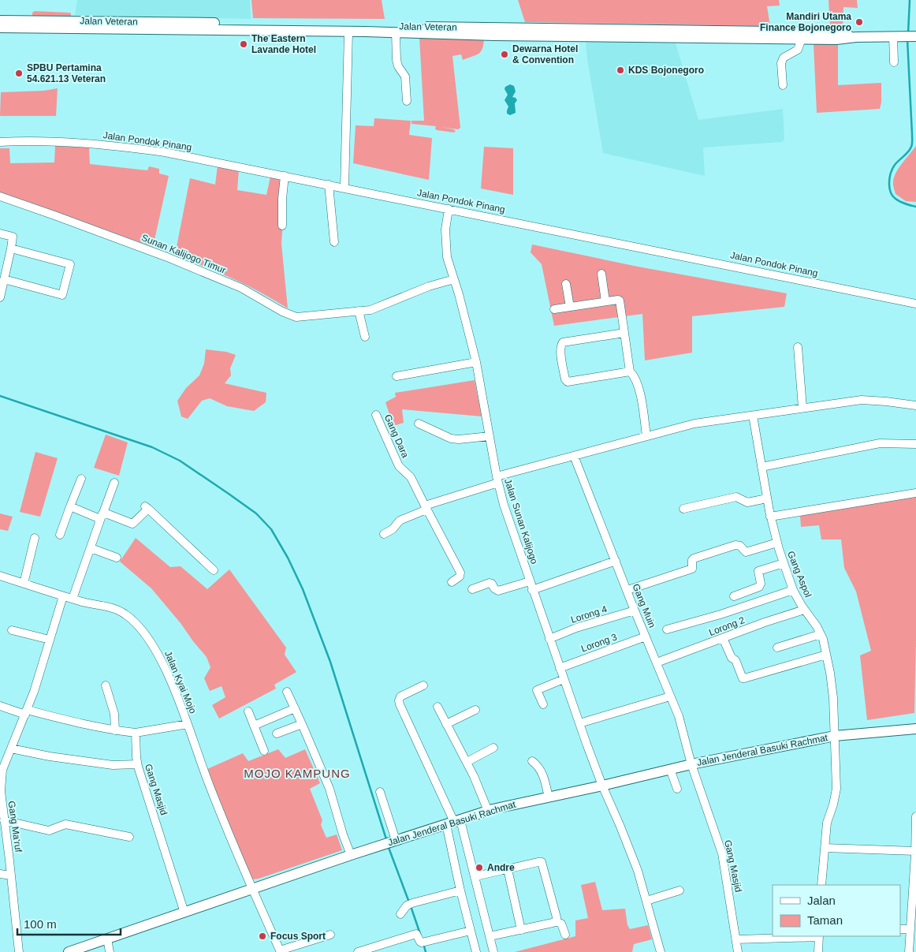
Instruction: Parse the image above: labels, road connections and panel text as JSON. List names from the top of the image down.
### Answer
{
  "streets": {
    "main road": ["Jalan Veteran", "Jalan Jenderal Basuki Rachmat"],
    "street": [
      "Jalan Pondok Pinang",
      "Sunan Kalijogo Timur",
      "Gang Dara",
      "Jalan Sunan Kalijogo",
      "Gang Aspol",
      "Gang Muin",
      "Lorong 4",
      "Lorong 2",
      "Lorong 3",
      "Jalan Kyai Mojo",
      "Gang Masjid",
      "Gang Ma'ruf"
    ]
  },
  "crossings": [
    ["Jalan Pondok Pinang", "Jalan Sunan Kalijogo"],
    ["Sunan Kalijogo Timur", "Jalan Sunan Kalijogo"],
    ["Jalan Sunan Kalijogo", "Lorong 4"],
    ["Jalan Sunan Kalijogo", "Lorong 3"],
    ["Jalan Sunan Kalijogo", "Jalan Jenderal Basuki Rachmat"],
    ["Gang Aspol", "Lorong 2"],
    ["Gang Aspol", "Jalan Jenderal Basuki Rachmat"],
    ["Gang Muin", "Lorong 4"],
    ["Gang Muin", "Lorong 2"],
    ["Gang Muin", "Lorong 3"],
    ["Gang Muin", "Jalan Jenderal Basuki Rachmat"],
    ["Gang Muin", "Gang Masjid"],
    ["Jalan Kyai Mojo", "Jalan Jenderal Basuki Rachmat"],
    ["Jalan Kyai Mojo", "Gang Ma'ruf"],
    ["Jalan Jenderal Basuki Rachmat", "Gang Masjid"]
  ],
  "districts": ["MOJO KAMPUNG"],
  "places": [
    "Mandiri Utama Finance Bojonegoro",
    "The Eastern Lavande Hotel",
    "Dewarna Hotel & Convention",
    "KDS Bojonegoro",
    "SPBU Pertamina 54.621.13 Veteran",
    "Andre",
    "Focus Sport"
  ],
  "legend": ["Jalan", "Taman"],
  "scale_bar": "100 m"
}
